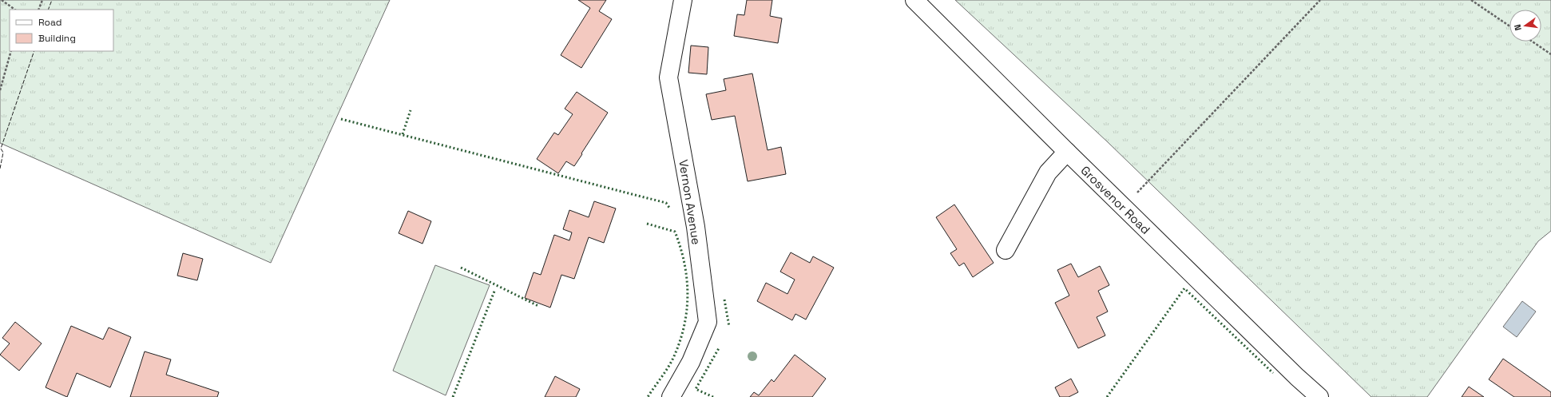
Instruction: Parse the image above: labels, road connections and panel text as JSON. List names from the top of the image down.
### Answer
{
  "streets": {
    "street": ["Grosvenor Road", "Vernon Avenue"]
  },
  "legend": ["Road", "Building"],
  "north": "left"
}
